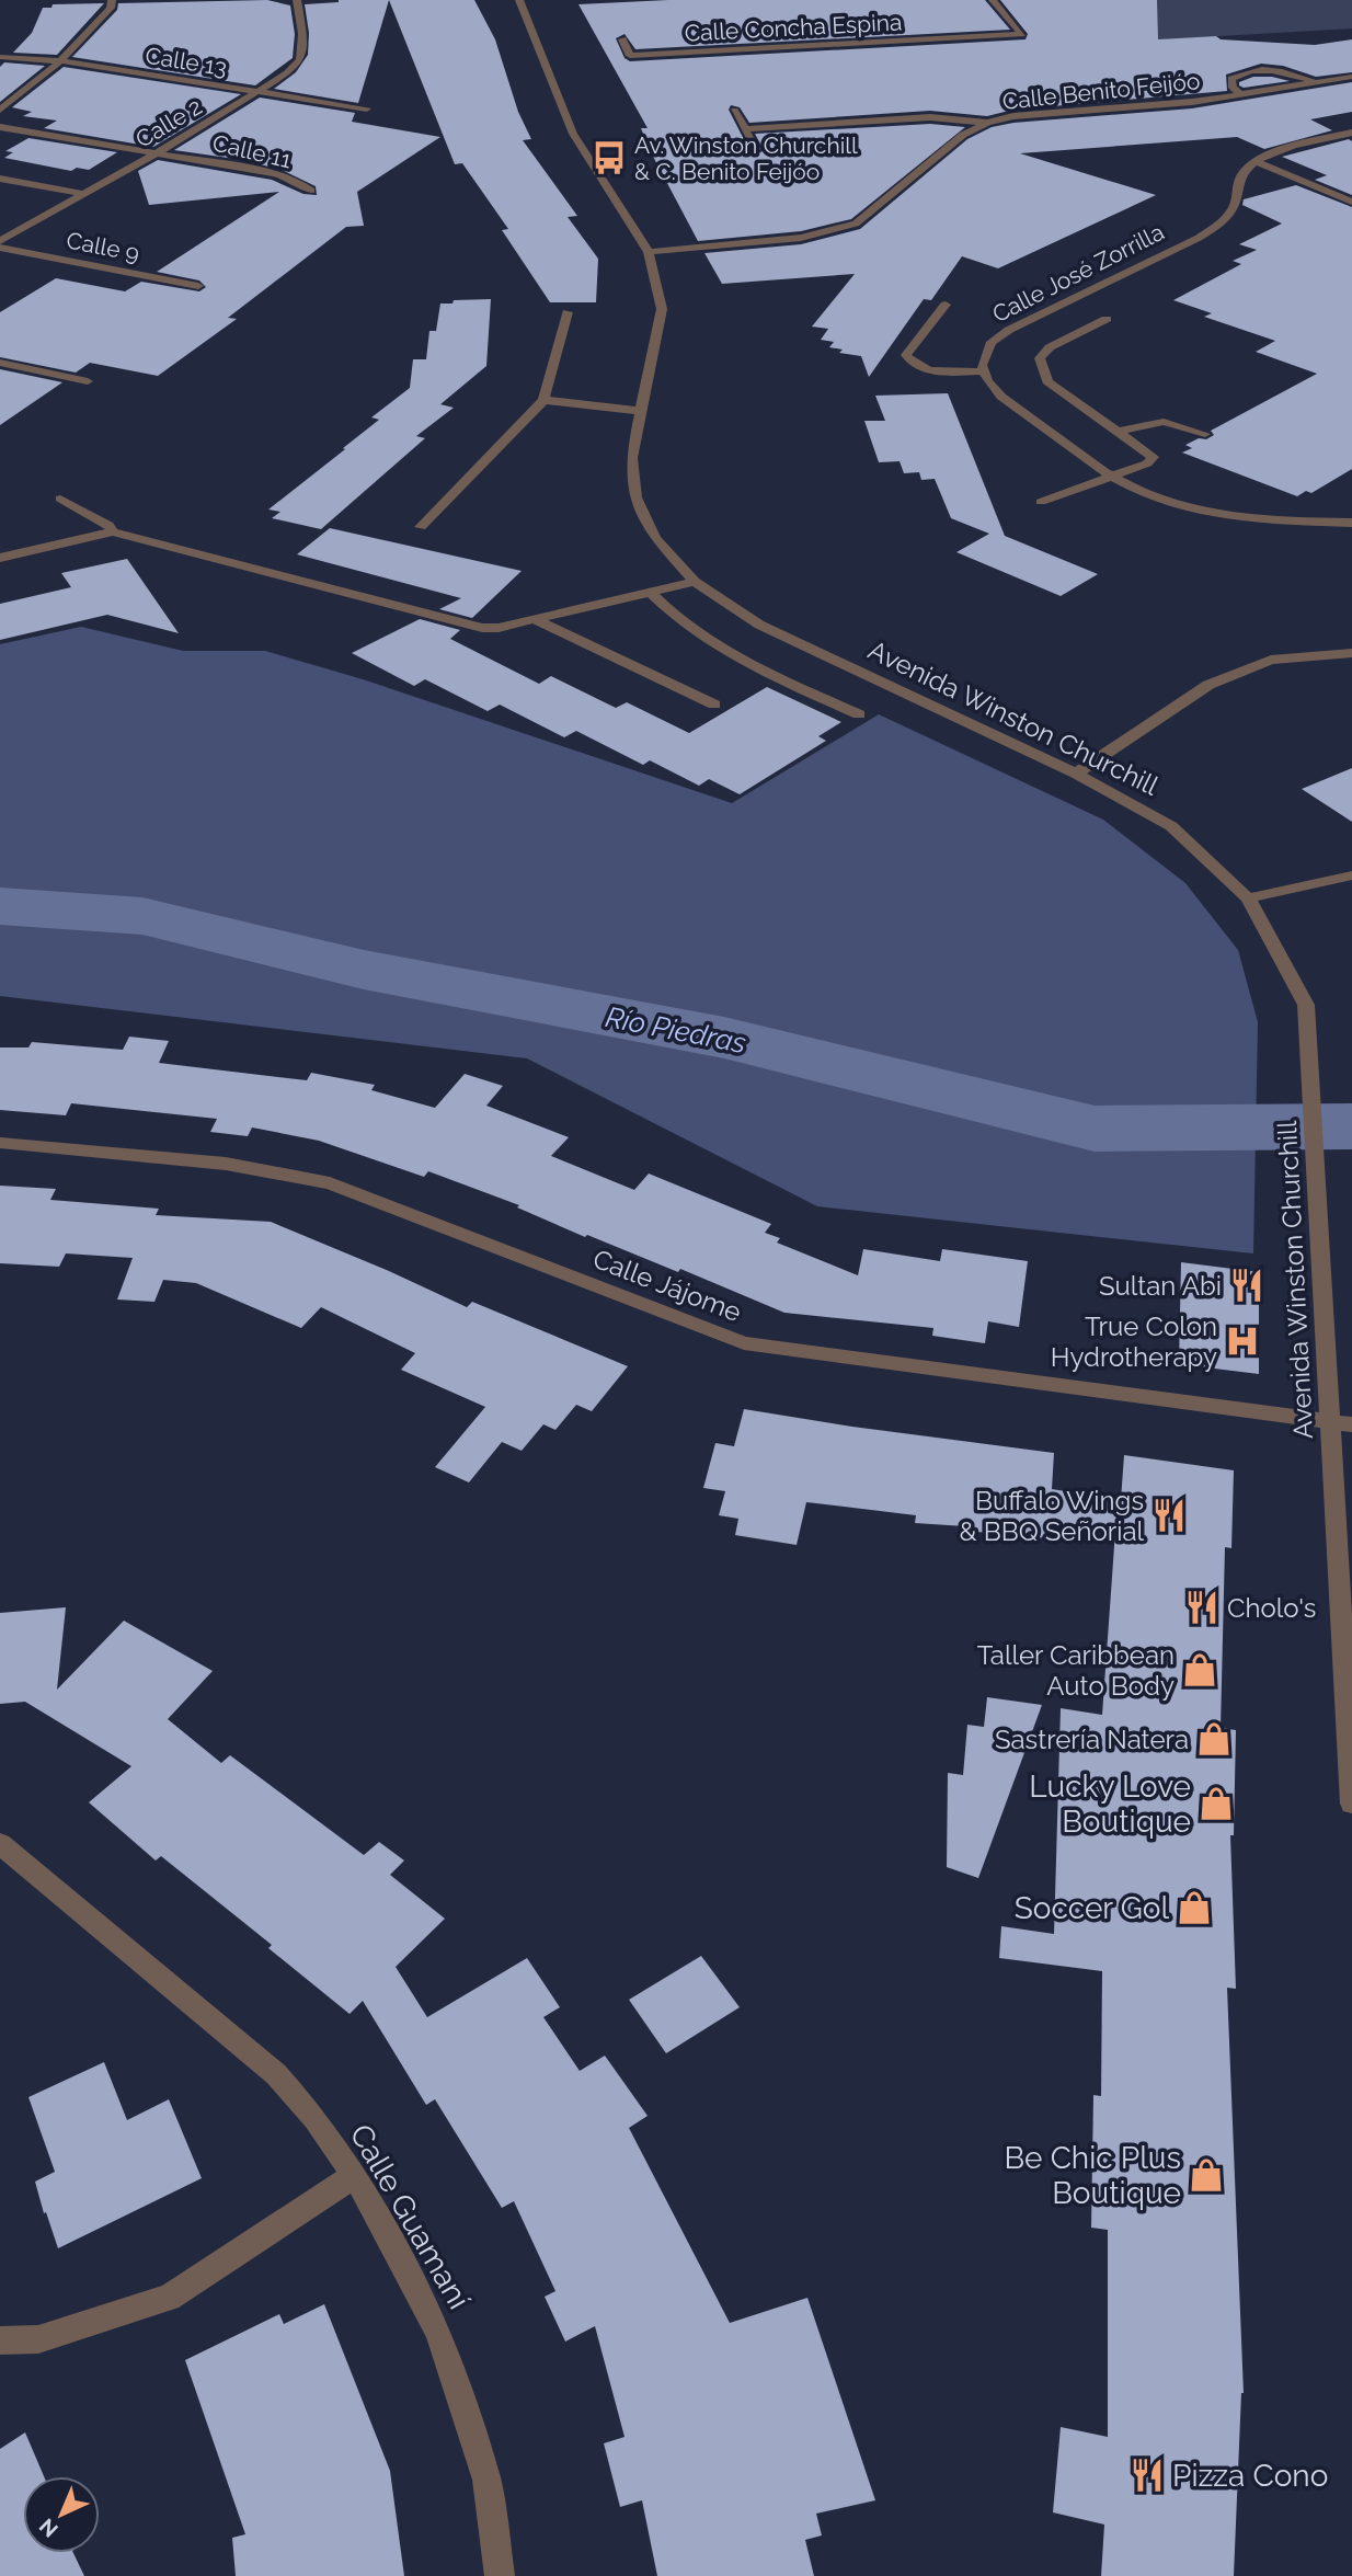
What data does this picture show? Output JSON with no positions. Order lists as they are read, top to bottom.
{
  "streets": {
    "street": [
      "Calle Concha Espina",
      "Calle 13",
      "Calle Benito Feijóo",
      "Calle 2",
      "Calle 11",
      "Calle 9",
      "Calle José Zorrilla",
      "Avenida Winston Churchill",
      "Calle Jájome",
      "Calle Guamaní"
    ]
  },
  "crossings": [
    ["Calle 13", "Calle 2"],
    ["Calle Benito Feijóo", "Avenida Winston Churchill"],
    ["Calle 2", "Calle 11"],
    ["Avenida Winston Churchill", "Calle Jájome"]
  ],
  "water": ["Río Piedras"],
  "places": {
    "bus stop": ["Av. Winston Churchill & C. Benito Feijóo"],
    "restaurant": [
      "Sultan Abi",
      "Buffalo Wings & BBQ Señorial",
      "Cholo's",
      "Pizza Cono"
    ],
    "hospital": ["True Colon Hydrotherapy"],
    "shop": [
      "Taller Caribbean Auto Body",
      "Sastrería Natera",
      "Lucky Love Boutique",
      "Soccer Gol",
      "Be Chic Plus Boutique"
    ]
  },
  "north": "bottom left"
}
